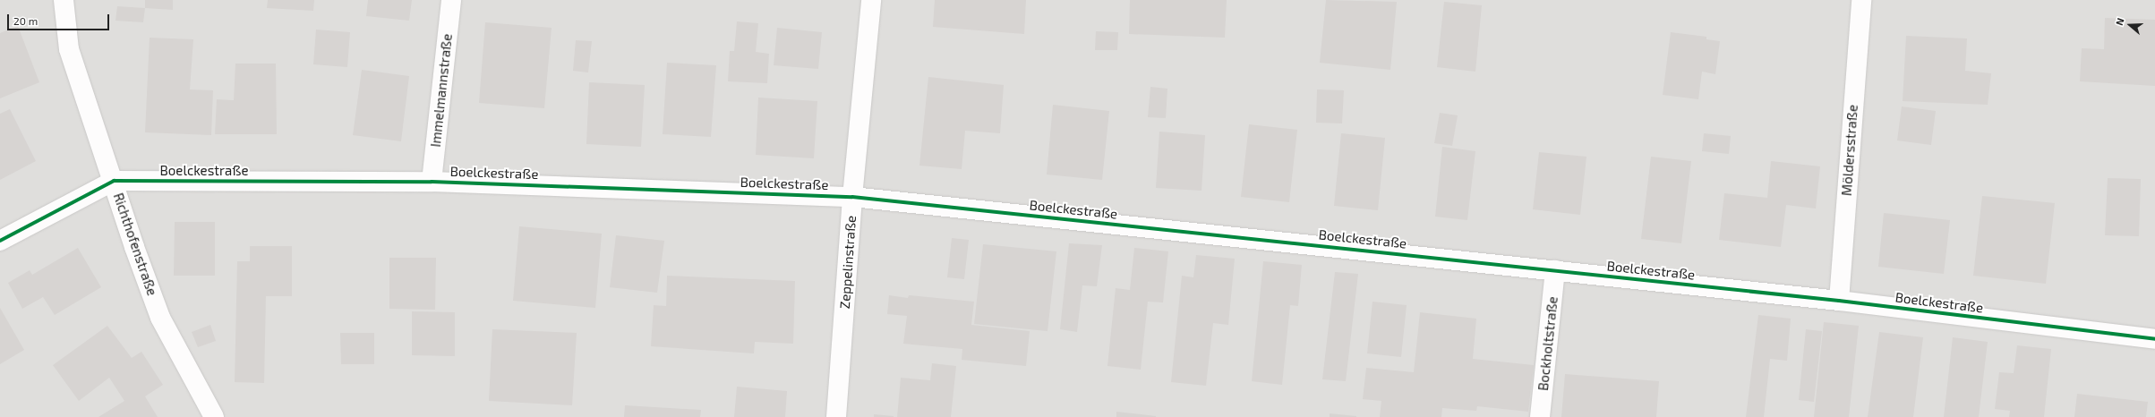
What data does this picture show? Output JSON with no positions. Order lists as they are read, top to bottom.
{
  "streets": {
    "street": [
      "Immelmannstraße",
      "Möldersstraße",
      "Boelckestraße",
      "Richthofenstraße",
      "Zeppelinstraße",
      "Bockholtstraße"
    ]
  },
  "crossings": [
    ["Immelmannstraße", "Boelckestraße"],
    ["Möldersstraße", "Boelckestraße"],
    ["Boelckestraße", "Richthofenstraße"],
    ["Boelckestraße", "Zeppelinstraße"],
    ["Boelckestraße", "Bockholtstraße"]
  ],
  "scale_bar": "20 m",
  "north": "left"
}
